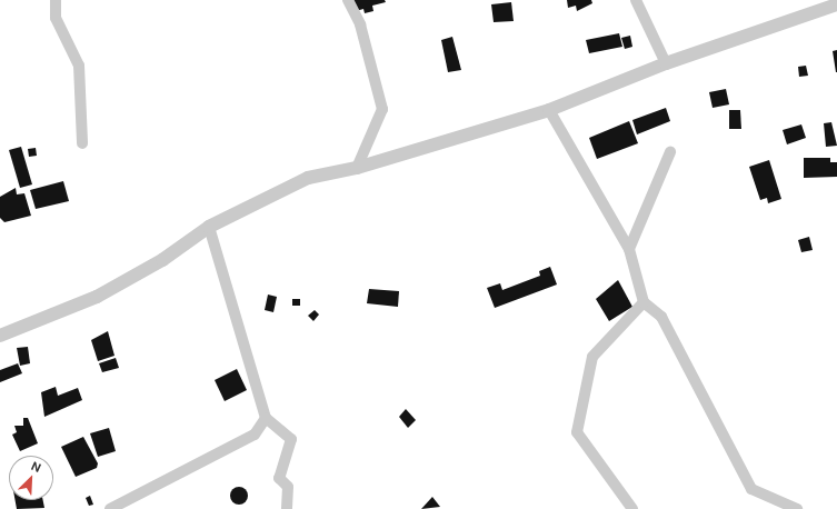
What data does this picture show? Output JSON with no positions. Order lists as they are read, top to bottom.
{
  "north": "top right"
}
